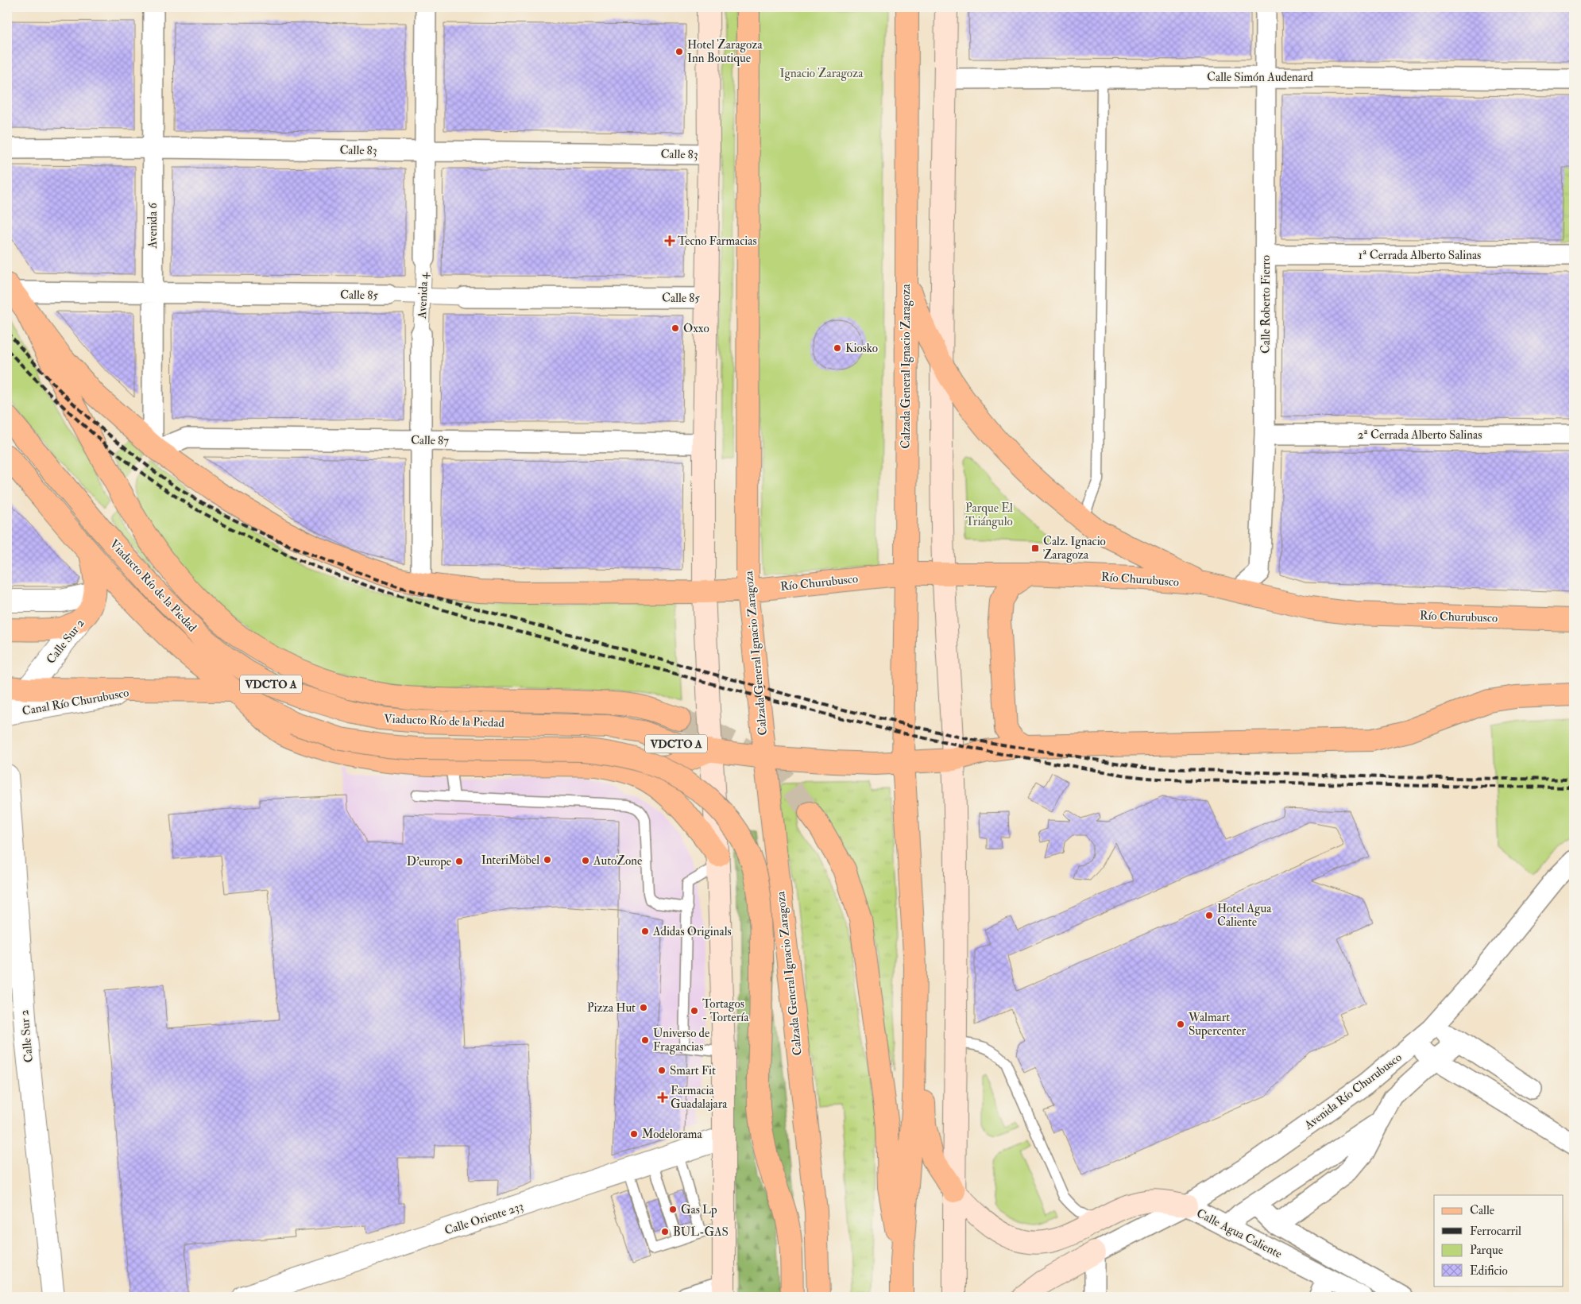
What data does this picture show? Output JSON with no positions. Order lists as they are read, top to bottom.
{
  "streets": {
    "main road": [
      "Calzada General Ignacio Zaragoza",
      "Río Churubusco",
      "Viaducto Río de la Piedad",
      "Calle Sur 2",
      "VDCTO A",
      "Canal Río Churubusco"
    ],
    "street": [
      "Calle Simón Audenard",
      "Calle 83",
      "Avenida 6",
      "1ª Cerrada Alberto Salinas",
      "Calle 85",
      "Avenida 4",
      "Calle Roberto Fierro",
      "2ª Cerrada Alberto Salinas",
      "Calle 87",
      "Avenida Río Churubusco",
      "Calle Oriente 233",
      "Calle Agua Caliente"
    ]
  },
  "crossings": [
    ["Calle Simón Audenard", "Calle Roberto Fierro"],
    ["Calle 83", "Avenida 6"],
    ["Calle 83", "Avenida 4"],
    ["Avenida 6", "Calle 85"],
    ["Avenida 6", "Calle 87"],
    ["1ª Cerrada Alberto Salinas", "Calle Roberto Fierro"],
    ["Calle 85", "Avenida 4"],
    ["Avenida 4", "Calle 87"],
    ["Calle Roberto Fierro", "2ª Cerrada Alberto Salinas"],
    ["Calle Roberto Fierro", "Río Churubusco"],
    ["Calzada General Ignacio Zaragoza", "Río Churubusco"],
    ["Calle Sur 2", "Canal Río Churubusco"],
    ["Avenida Río Churubusco", "Calle Agua Caliente"]
  ],
  "parks": ["Ignacio Zaragoza", "Parque El Triángulo"],
  "places": {
    "other": [
      "Hotel Zaragoza Inn Boutique",
      "Oxxo",
      "Kiosko",
      "InteriMöbel",
      "AutoZone",
      "D'europe",
      "Hotel Agua Caliente",
      "Adidas Originals",
      "Pizza Hut",
      "Tortagos - Tortería",
      "Walmart Supercenter",
      "Universo de Fragancias",
      "Smart Fit",
      "Modelorama",
      "Gas Lp",
      "BUL-GAS"
    ],
    "health": ["Tecno Farmacias", "Farmacia Guadalajara"],
    "transit": ["Calz. Ignacio Zaragoza"]
  },
  "legend": [
    "Calle",
    "Ferrocarril",
    "Parque",
    "Edificio"
  ]
}
